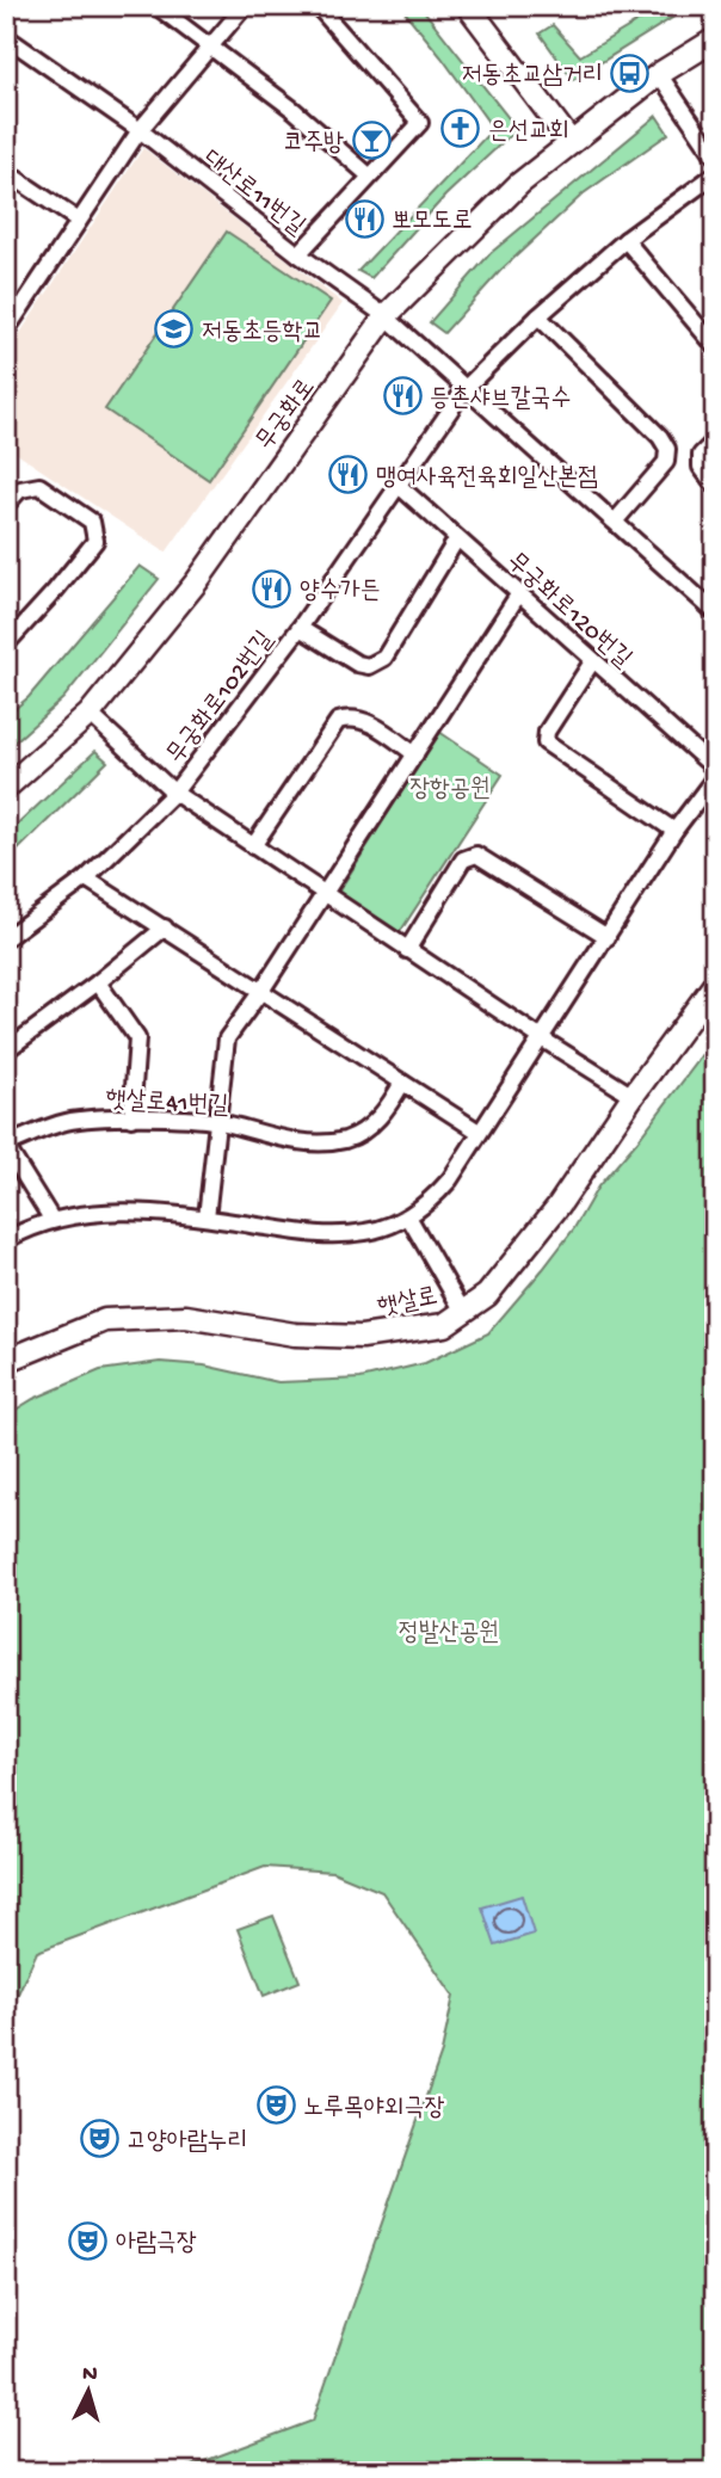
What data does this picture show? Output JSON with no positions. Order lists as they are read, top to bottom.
{
  "streets": {
    "main road": ["무궁화로", "햇살로"],
    "street": [
      "대산로11번길",
      "무궁화로120번길",
      "무궁화로102번길",
      "햇살로41번길"
    ]
  },
  "crossings": [
    ["무궁화로", "무궁화로102번길"],
    ["무궁화로102번길", "햇살로"]
  ],
  "parks": ["장항공원", "정발산공원"],
  "places": {
    "bus stop": ["저동초교삼거리"],
    "church": ["은선교회"],
    "bar": ["코주방"],
    "restaurant": [
      "뽀모도로",
      "등촌샤브칼국수",
      "맹여사육전육회일산본점",
      "양수가든"
    ],
    "school or university": ["저동초등학교"],
    "theatre": ["노루목야외극장", "고양아람누리", "아람극장"]
  },
  "north": "top"
}
